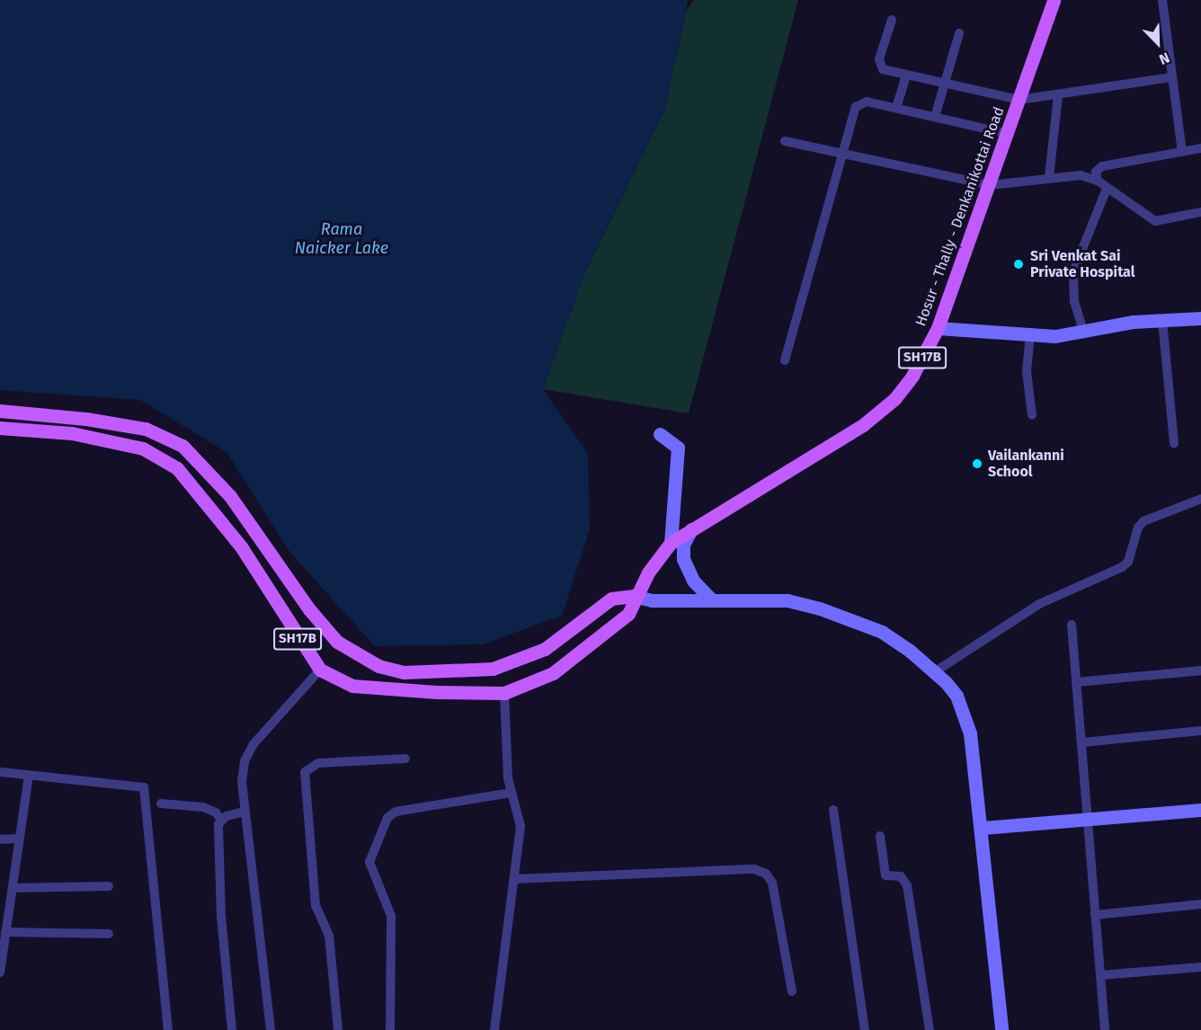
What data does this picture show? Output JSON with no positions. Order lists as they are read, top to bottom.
{
  "streets": {
    "main road": ["Hosur - Thally - Denkanikottai Road", "SH17B"]
  },
  "crossings": [
    ["Hosur - Thally - Denkanikottai Road", "SH17B"]
  ],
  "water": ["Rama Naicker Lake"],
  "places": ["Sri Venkat Sai Private Hospital", "Vailankanni School"],
  "north": "bottom right"
}
